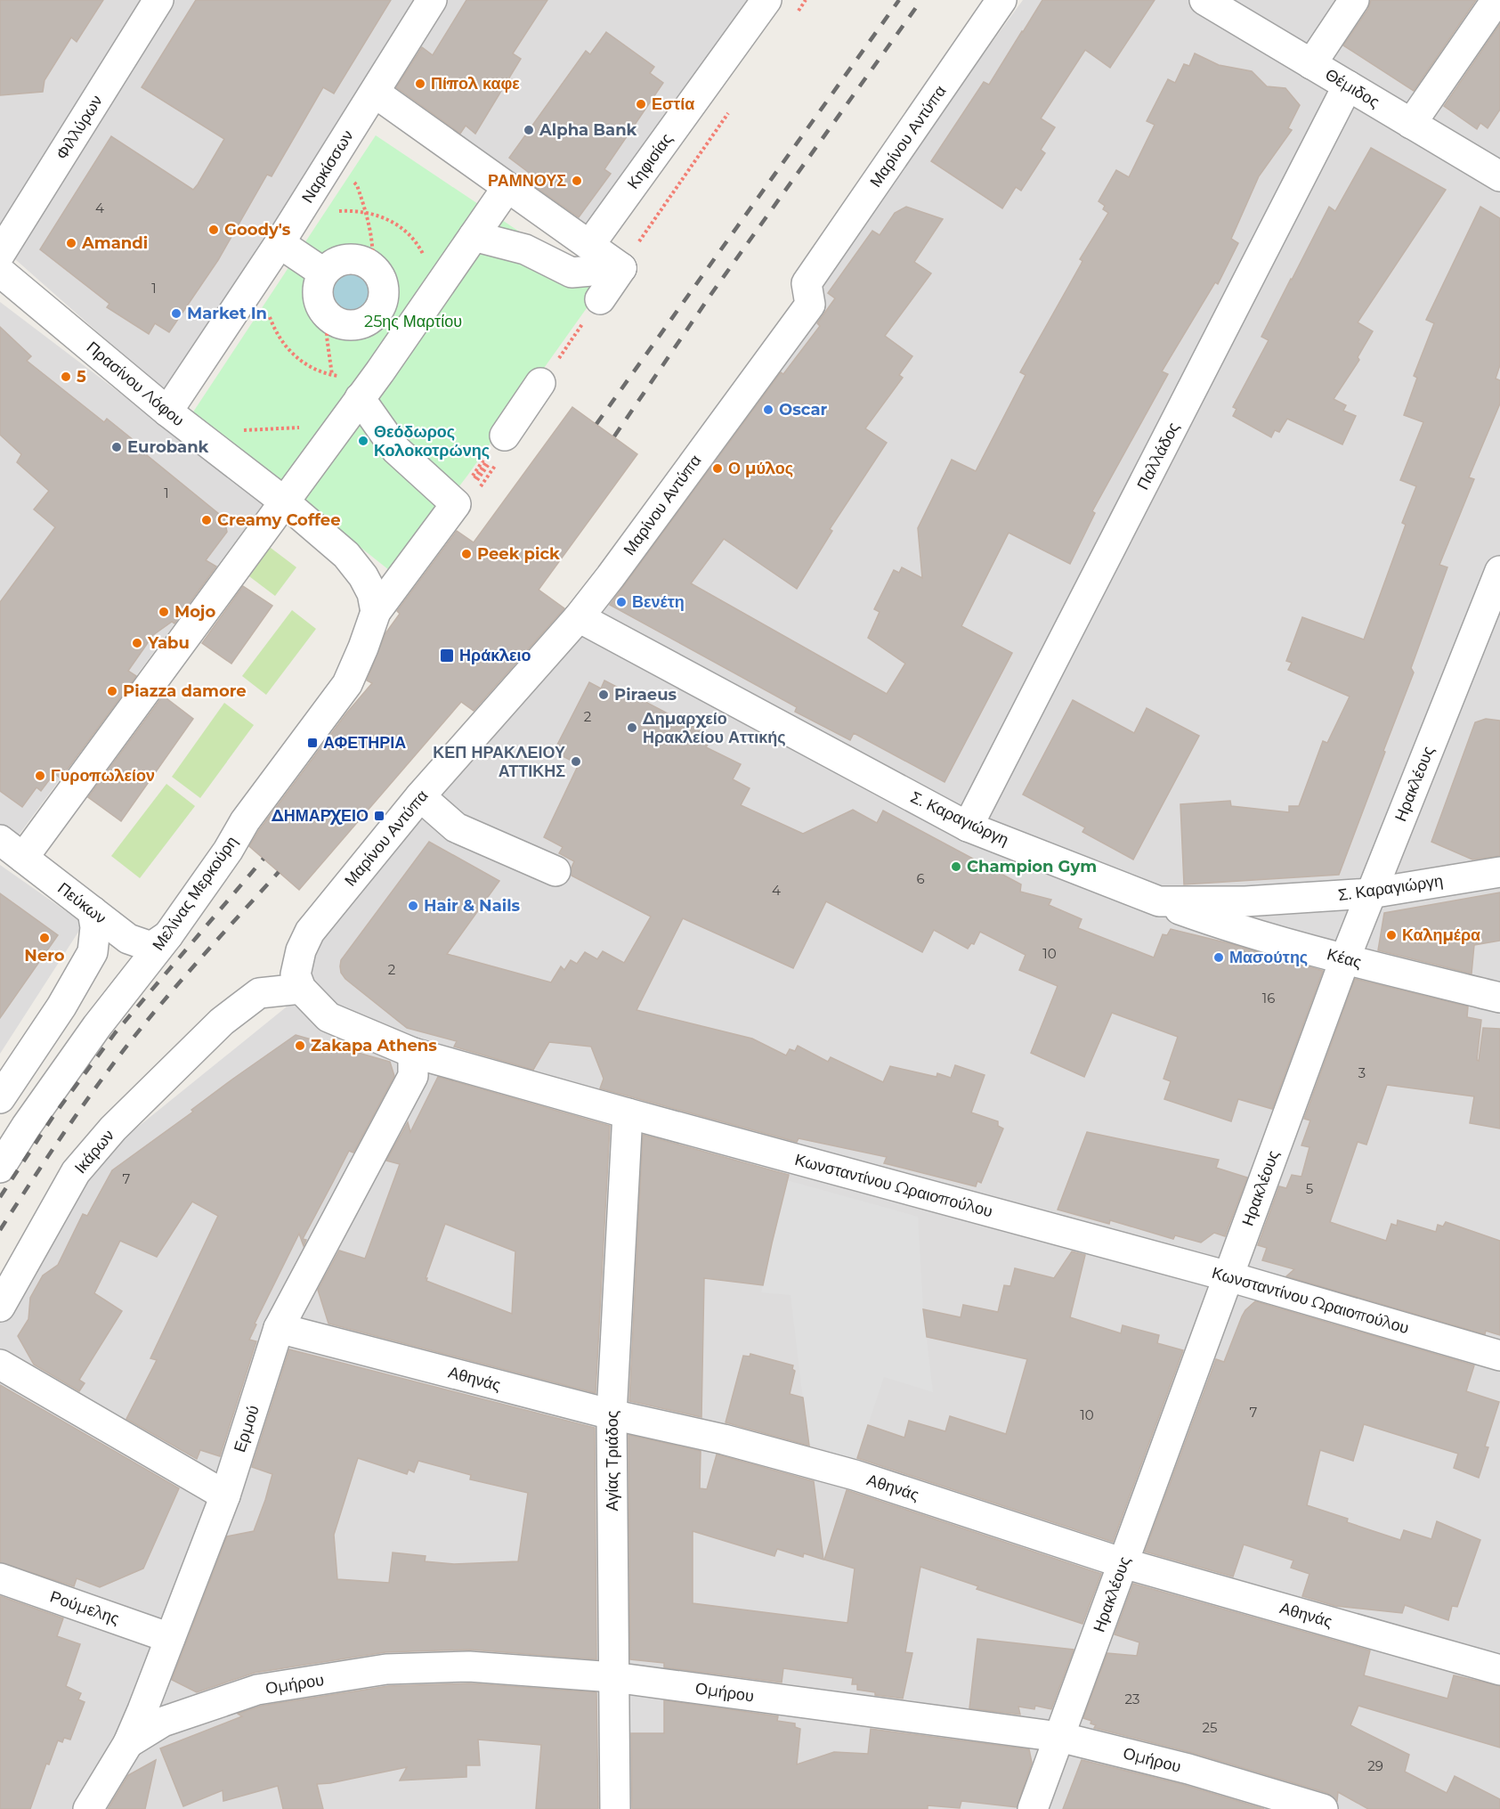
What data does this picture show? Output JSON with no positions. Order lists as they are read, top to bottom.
{
  "streets": {
    "street": [
      "Θέμιδος",
      "Φιλλύρων",
      "Μαρίνου Αντύπα",
      "Κηφισίας",
      "Ναρκίσσων",
      "Πρασίνου Λόφου",
      "Παλλάδος",
      "Ηρακλέους",
      "Σ. Καραγιώργη",
      "Μελίνας Μερκούρη",
      "Πεύκων",
      "Κέας",
      "Ικάρων",
      "Κωνσταντίνου Ωραιοπούλου",
      "Αθηνάς",
      "Ερμού",
      "Αγίας Τριάδος",
      "Ρούμελης",
      "Ομήρου"
    ]
  },
  "crossings": [
    ["Θέμιδος", "Παλλάδος"],
    ["Μαρίνου Αντύπα", "Σ. Καραγιώργη"],
    ["Μαρίνου Αντύπα", "Ικάρων"],
    ["Μαρίνου Αντύπα", "Κωνσταντίνου Ωραιοπούλου"],
    ["Ναρκίσσων", "Πρασίνου Λόφου"],
    ["Πρασίνου Λόφου", "Μελίνας Μερκούρη"],
    ["Παλλάδος", "Σ. Καραγιώργη"],
    ["Ηρακλέους", "Σ. Καραγιώργη"],
    ["Ηρακλέους", "Κέας"],
    ["Ηρακλέους", "Κωνσταντίνου Ωραιοπούλου"],
    ["Ηρακλέους", "Αθηνάς"],
    ["Ηρακλέους", "Ομήρου"],
    ["Σ. Καραγιώργη", "Κέας"],
    ["Μελίνας Μερκούρη", "Πεύκων"],
    ["Ικάρων", "Κωνσταντίνου Ωραιοπούλου"],
    ["Κωνσταντίνου Ωραιοπούλου", "Ερμού"],
    ["Κωνσταντίνου Ωραιοπούλου", "Αγίας Τριάδος"],
    ["Αθηνάς", "Ερμού"],
    ["Αθηνάς", "Αγίας Τριάδος"],
    ["Ερμού", "Ρούμελης"],
    ["Ερμού", "Ομήρου"],
    ["Αγίας Τριάδος", "Ομήρου"]
  ],
  "parks": ["25ης Μαρτίου"],
  "places": {
    "other": [
      "Πίπολ καφε",
      "Εστία",
      "Alpha Bank",
      "ΡΑΜΝΟΥΣ",
      "Goody's",
      "Amandi",
      "Market In",
      "5",
      "Oscar",
      "Θεόδωρος Κολοκοτρώνης",
      "Eurobank",
      "Ο μύλος",
      "Creamy Coffee",
      "Peek pick",
      "Βενέτη",
      "Mojo",
      "Yabu",
      "Piazza damore",
      "Piraeus",
      "Δημαρχείο Ηρακλείου Αττικής",
      "ΚΕΠ ΗΡΑΚΛΕΙΟΥ ΑΤΤΙΚΗΣ",
      "Γυροπωλείον",
      "Champion Gym",
      "Hair & Nails",
      "Καλημέρα",
      "Nero",
      "Μασούτης",
      "Zakapa Athens"
    ],
    "transit": ["Ηράκλειο", "ΑΦΕΤΗΡΙΑ", "ΔΗΜΑΡΧΕΙΟ"]
  },
  "house_numbers": [
    "4",
    "1",
    "1",
    "2",
    "6",
    "4",
    "10",
    "2",
    "16",
    "3",
    "7",
    "5",
    "7",
    "10",
    "23",
    "25",
    "29"
  ]
}
